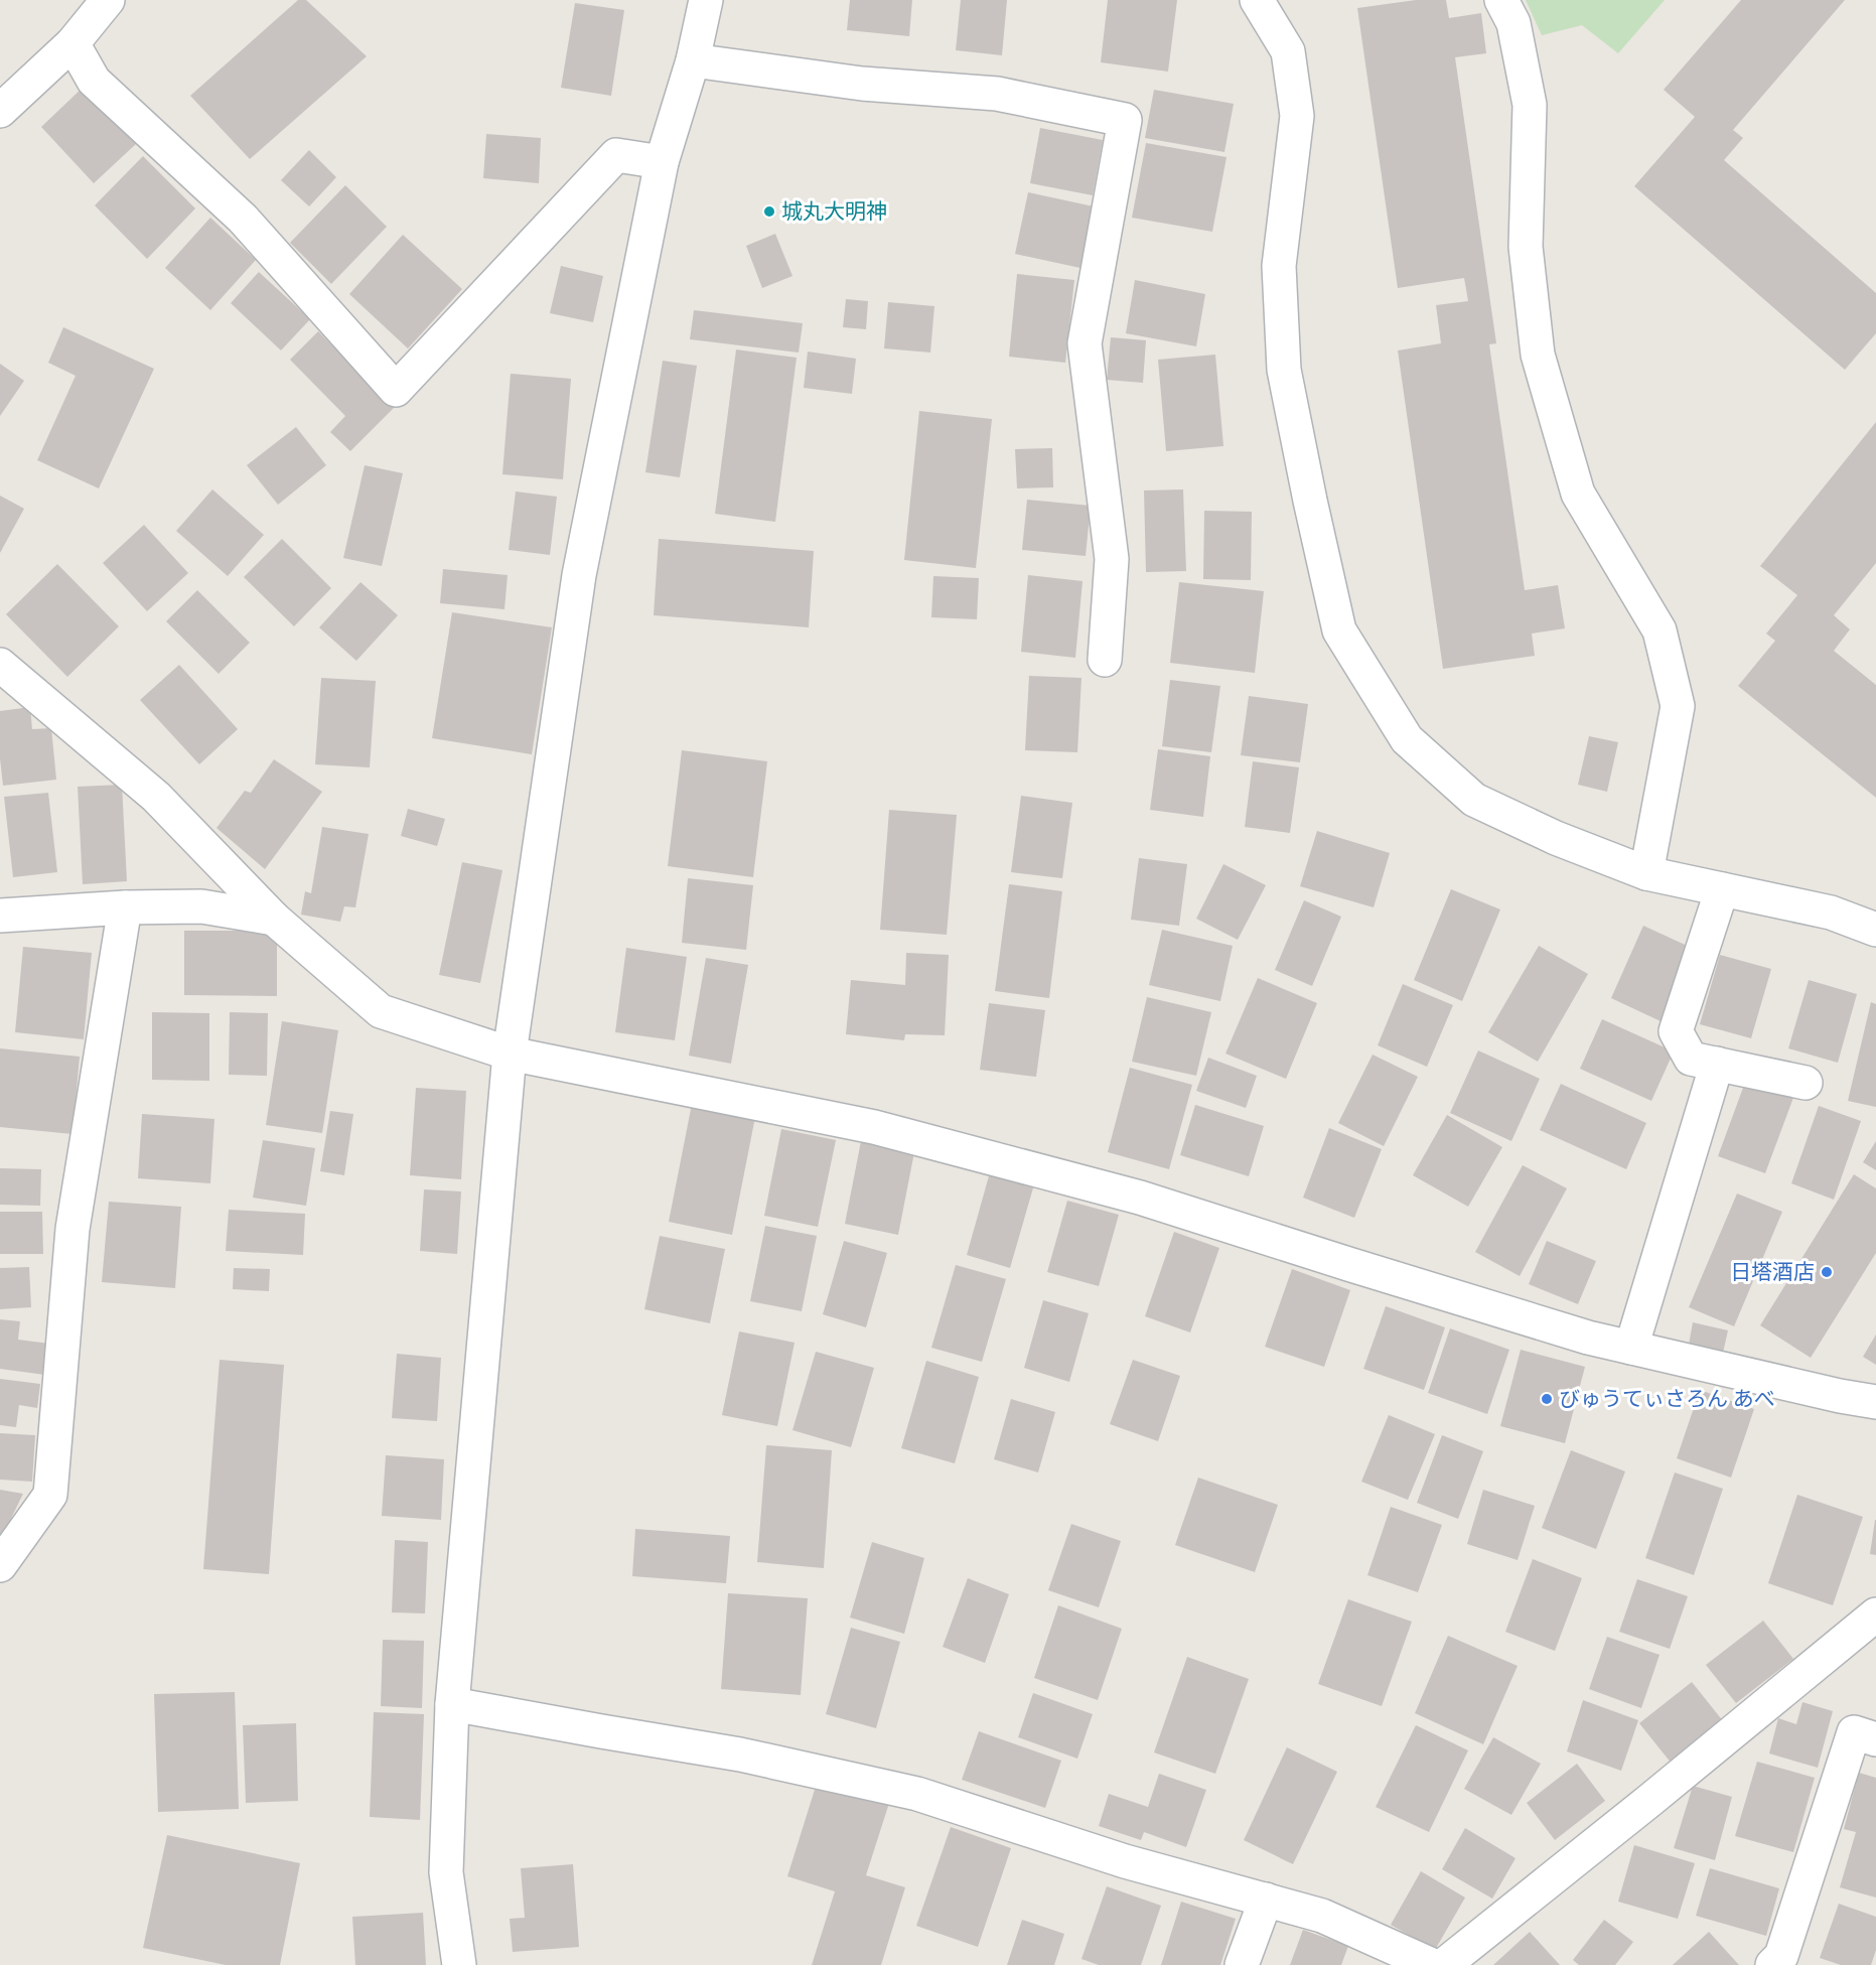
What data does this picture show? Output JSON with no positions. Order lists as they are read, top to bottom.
{
  "places": ["城丸大明神", "日塔酒店", "びゅうてぃさろん あべ"]
}
